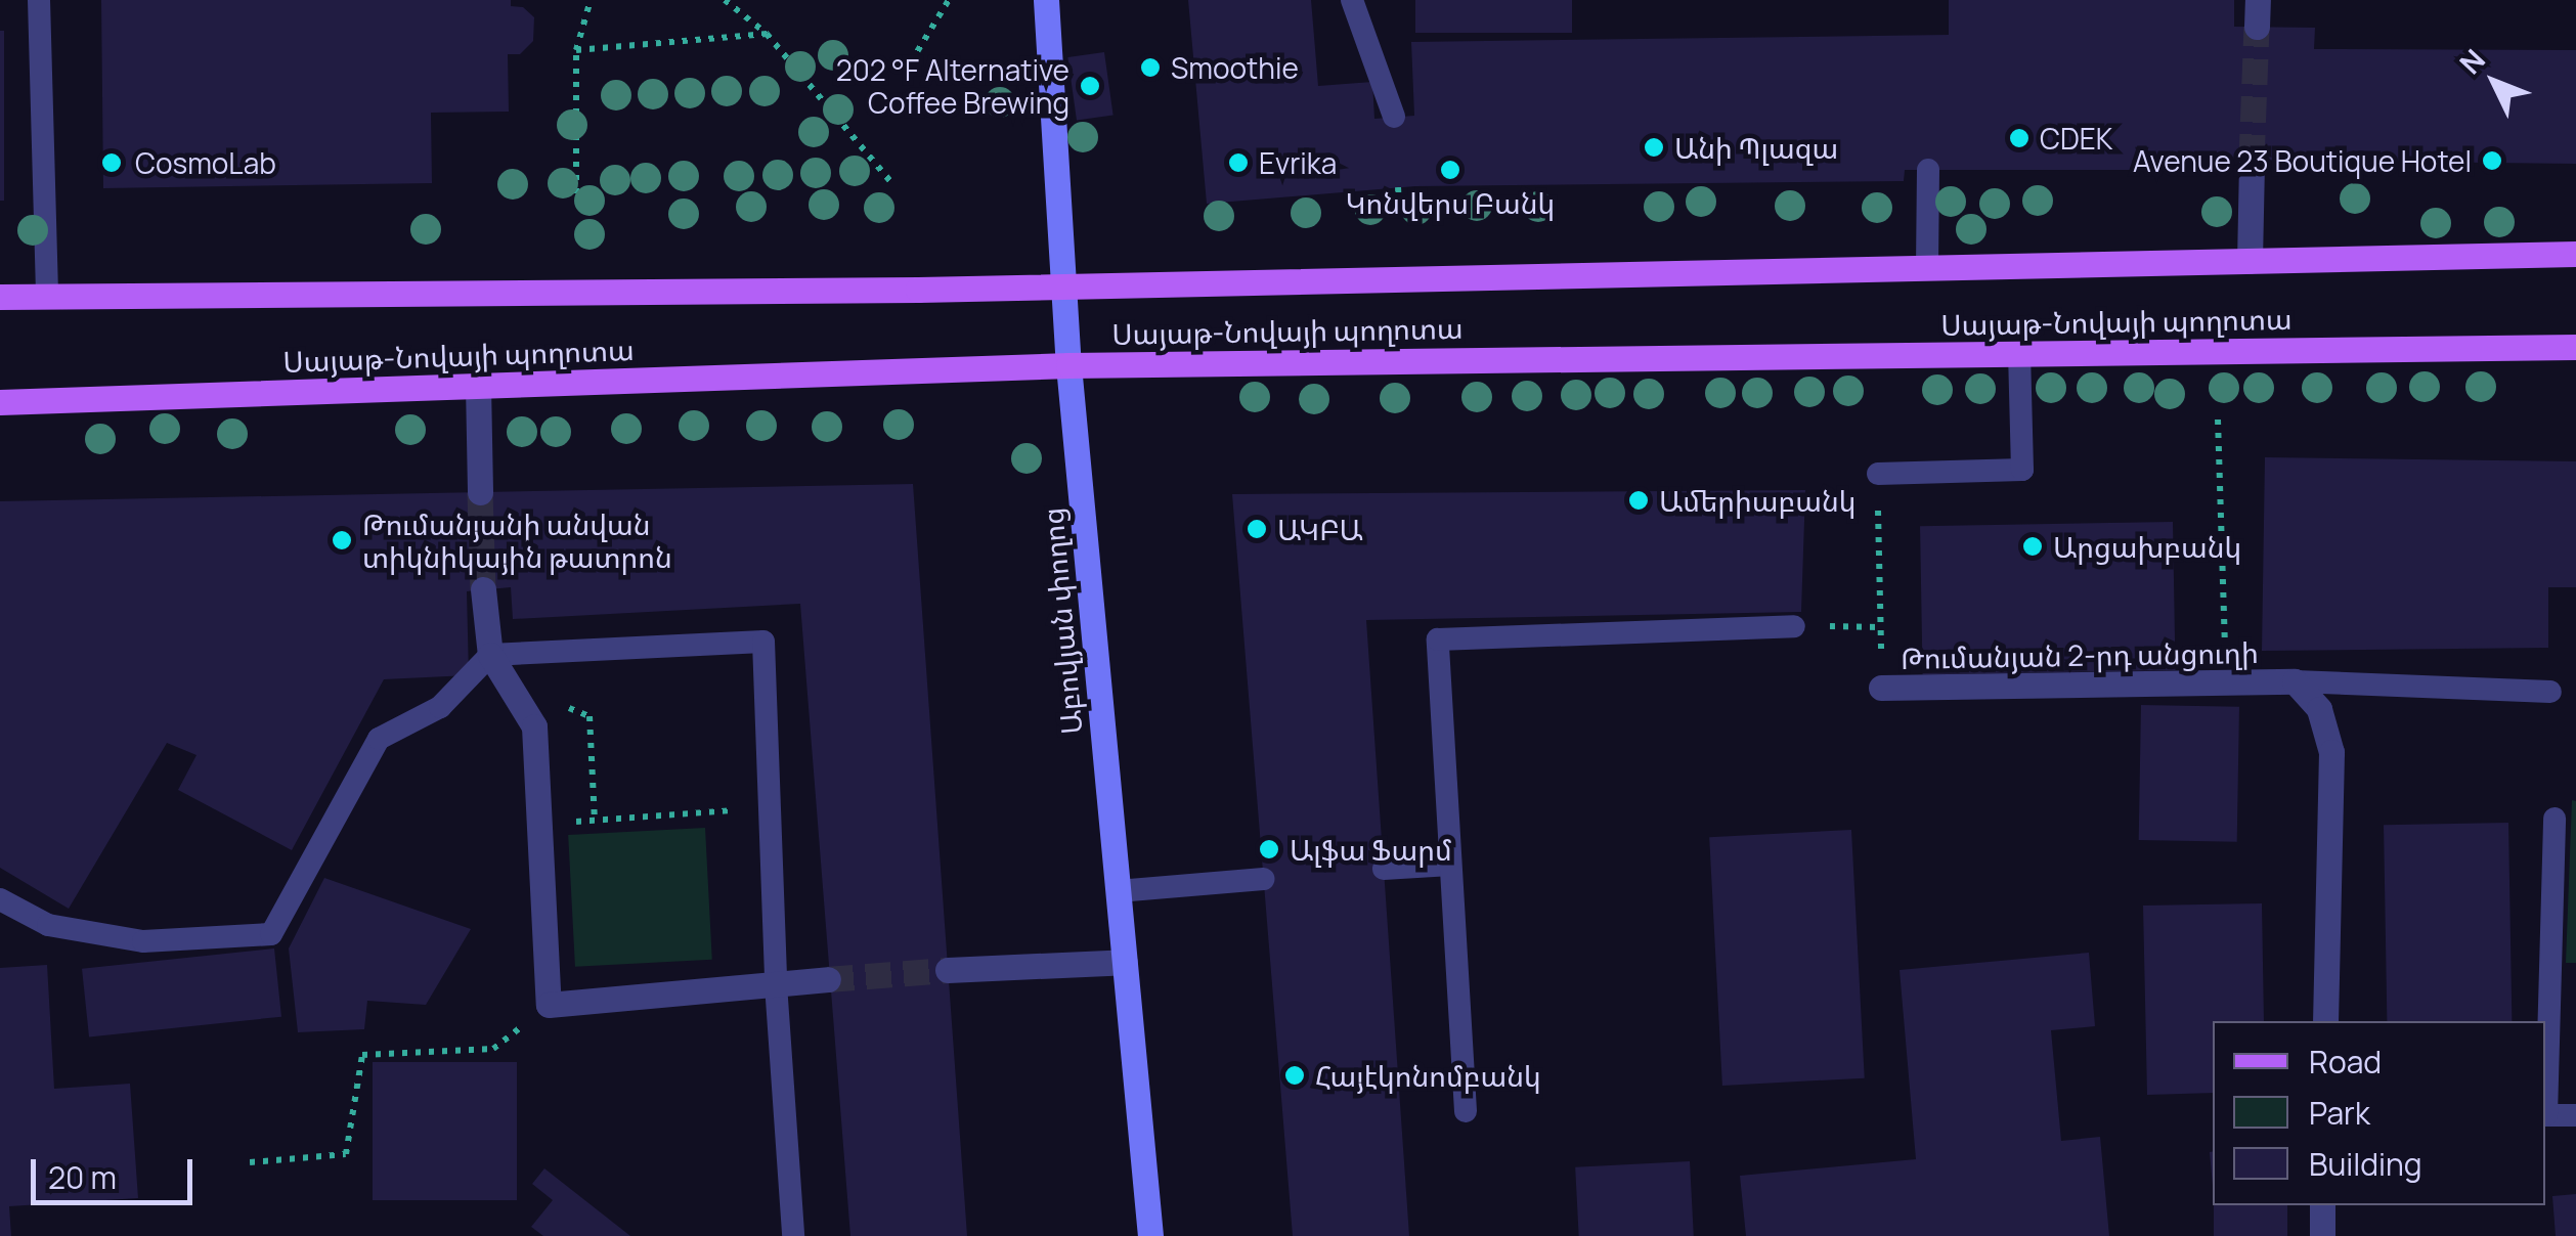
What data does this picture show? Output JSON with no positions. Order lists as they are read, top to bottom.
{
  "streets": {
    "main road": ["Սայաթ-Նովայի պողոտա", "Աբովյան փողոց"],
    "street": ["Թումանյան 2-րդ անցուղի"]
  },
  "crossings": [
    ["Սայաթ-Նովայի պողոտա", "Աբովյան փողոց"]
  ],
  "places": [
    "Smoothie",
    "202 °F Alternative Coffee Brewing",
    "CDEK",
    "Անի Պլազա",
    "Avenue 23 Boutique Hotel",
    "CosmoLab",
    "Evrika",
    "Կոնվերս Բանկ",
    "Ամերիաբանկ",
    "ԱԿԲԱ",
    "Թումանյանի անվան տիկնիկային թատրոն",
    "Արցախբանկ",
    "Ալֆա Ֆարմ",
    "Հայէկոնոմբանկ"
  ],
  "legend": ["Road", "Park", "Building"],
  "scale_bar": "20 m",
  "north": "top left"
}
